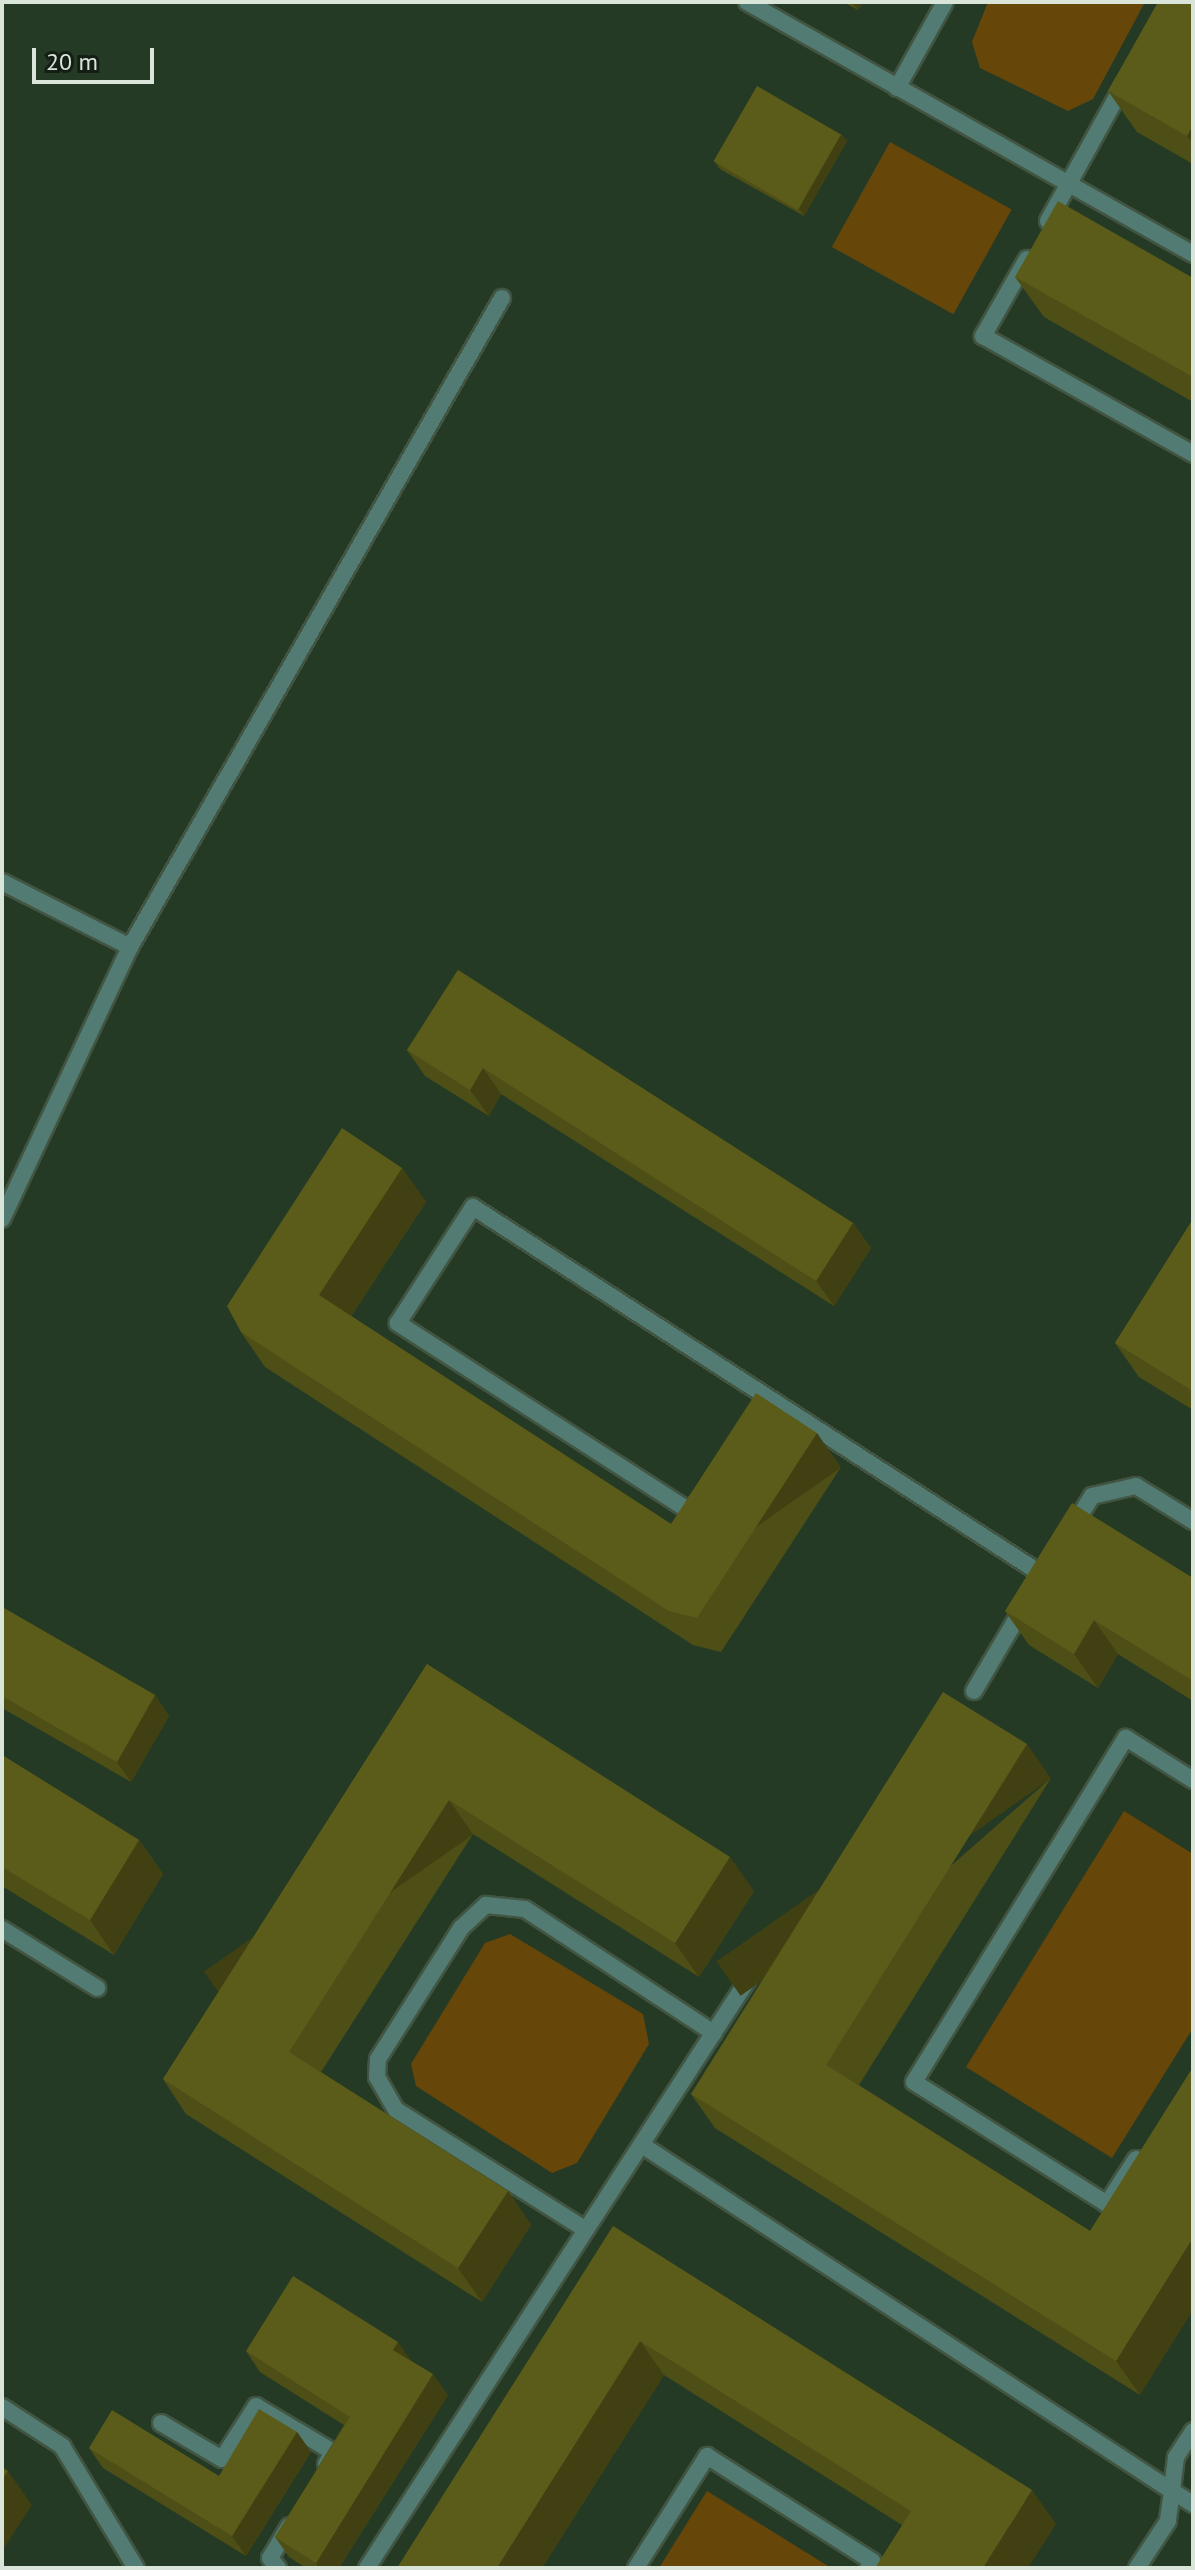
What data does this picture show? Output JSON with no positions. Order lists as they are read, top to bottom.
{
  "scale_bar": "20 m"
}
